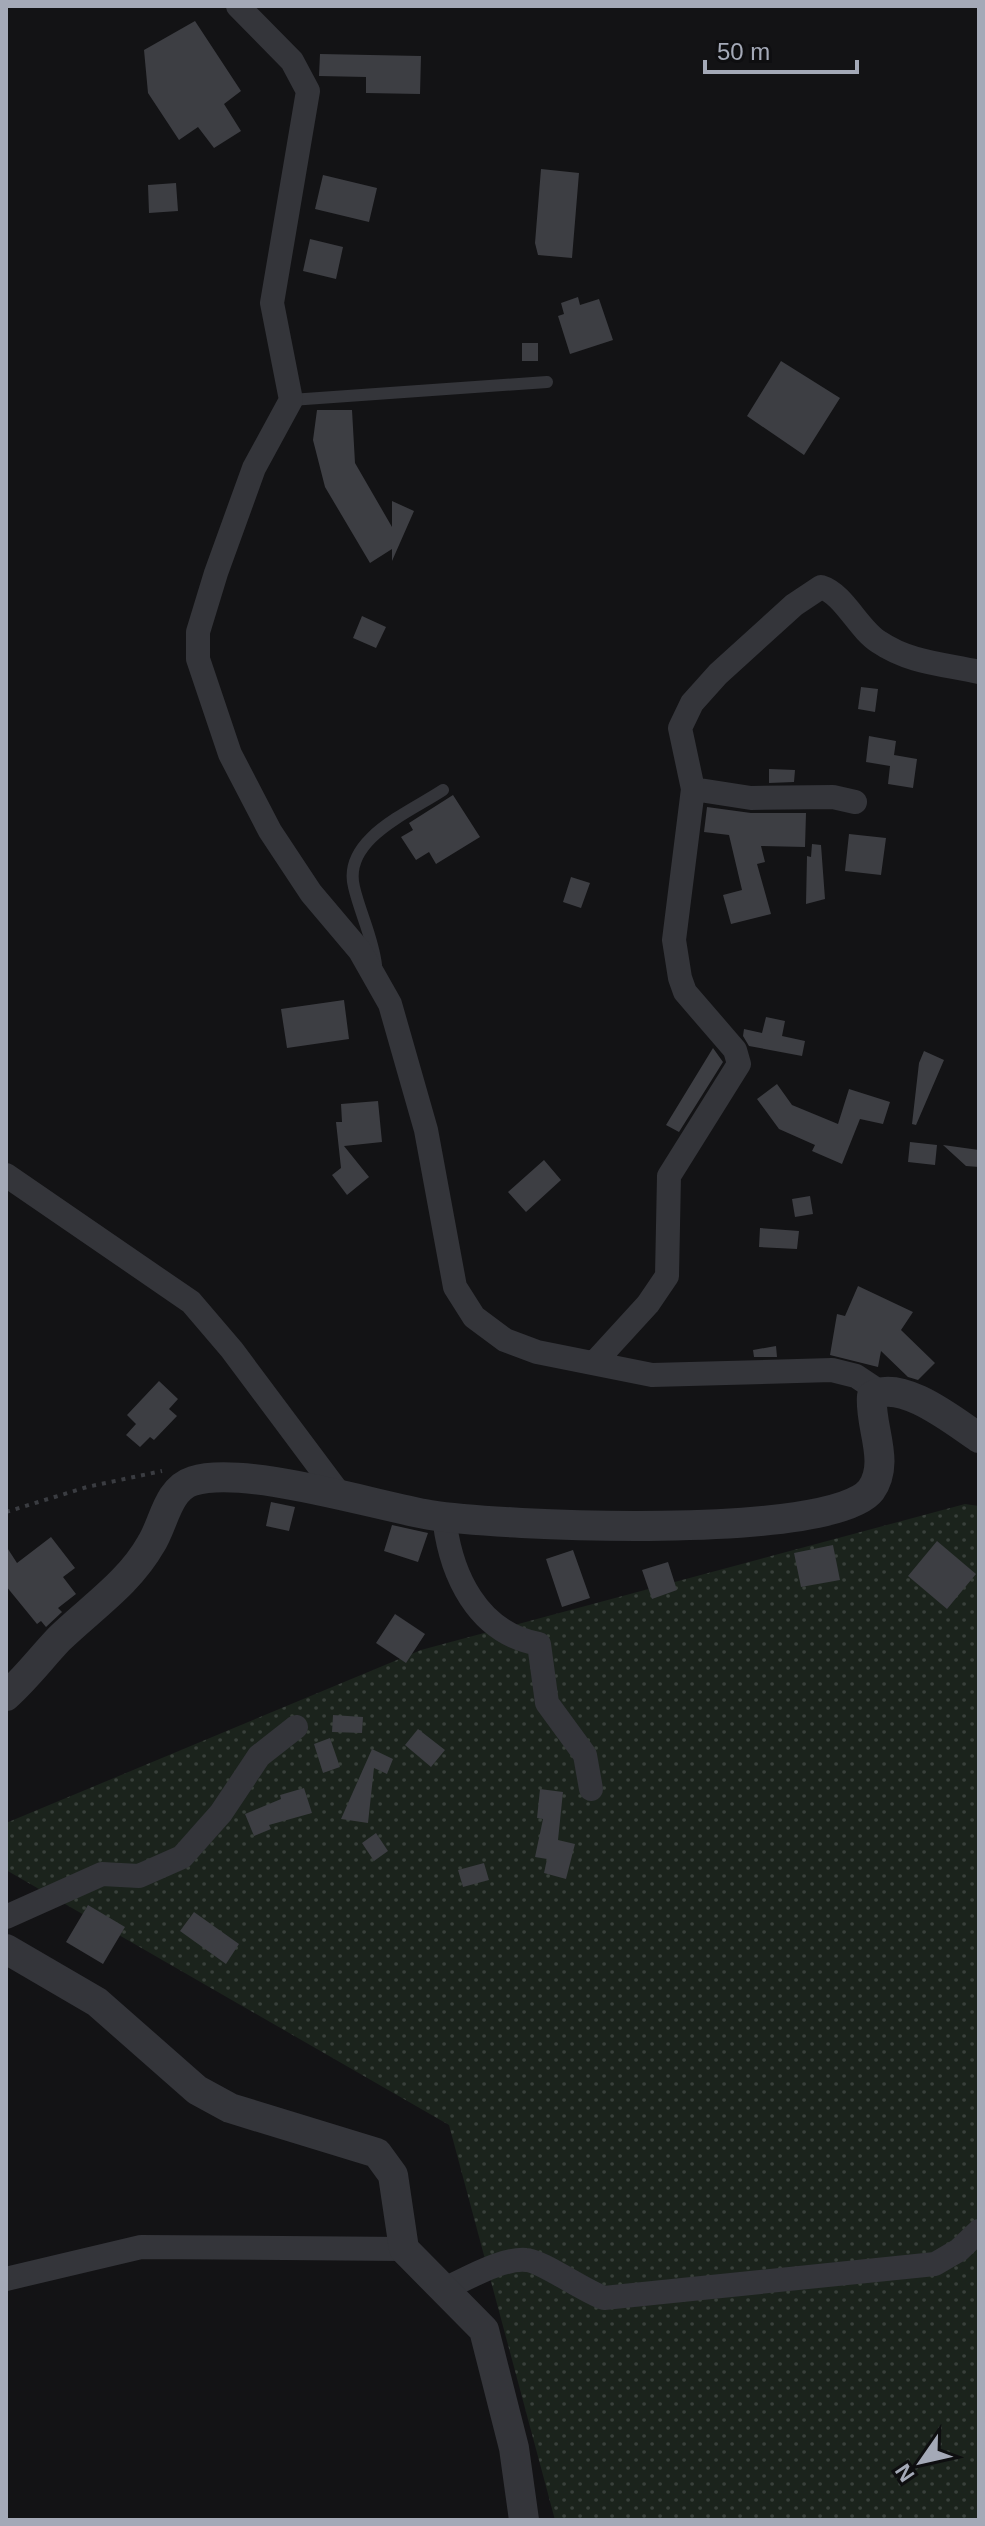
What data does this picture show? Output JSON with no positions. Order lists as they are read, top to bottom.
{
  "scale_bar": "50 m",
  "north": "bottom left"
}
